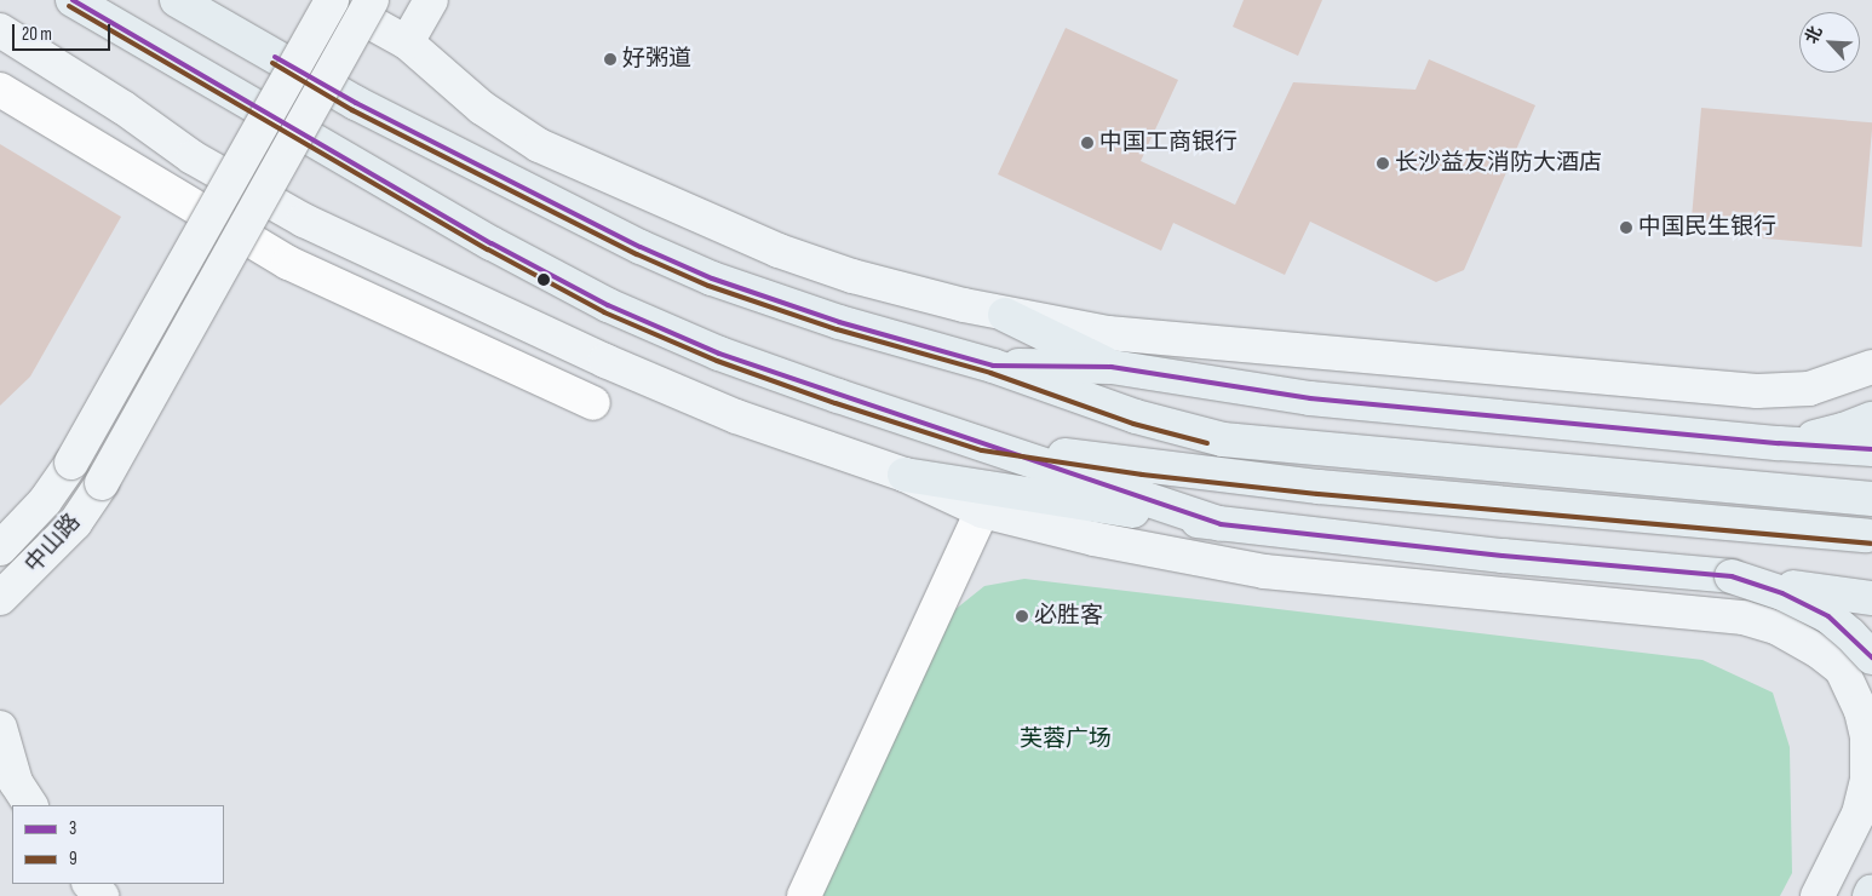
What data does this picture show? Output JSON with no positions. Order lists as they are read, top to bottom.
{
  "streets": {
    "street": ["中山路"]
  },
  "parks": ["芙蓉广场"],
  "places": [
    "好粥道",
    "中国工商银行",
    "长沙益友消防大酒店",
    "中国民生银行",
    "必胜客"
  ],
  "lines": ["transit line 3", "transit line 9"],
  "legend": ["3", "9"],
  "scale_bar": "20 m",
  "north": "top left"
}
